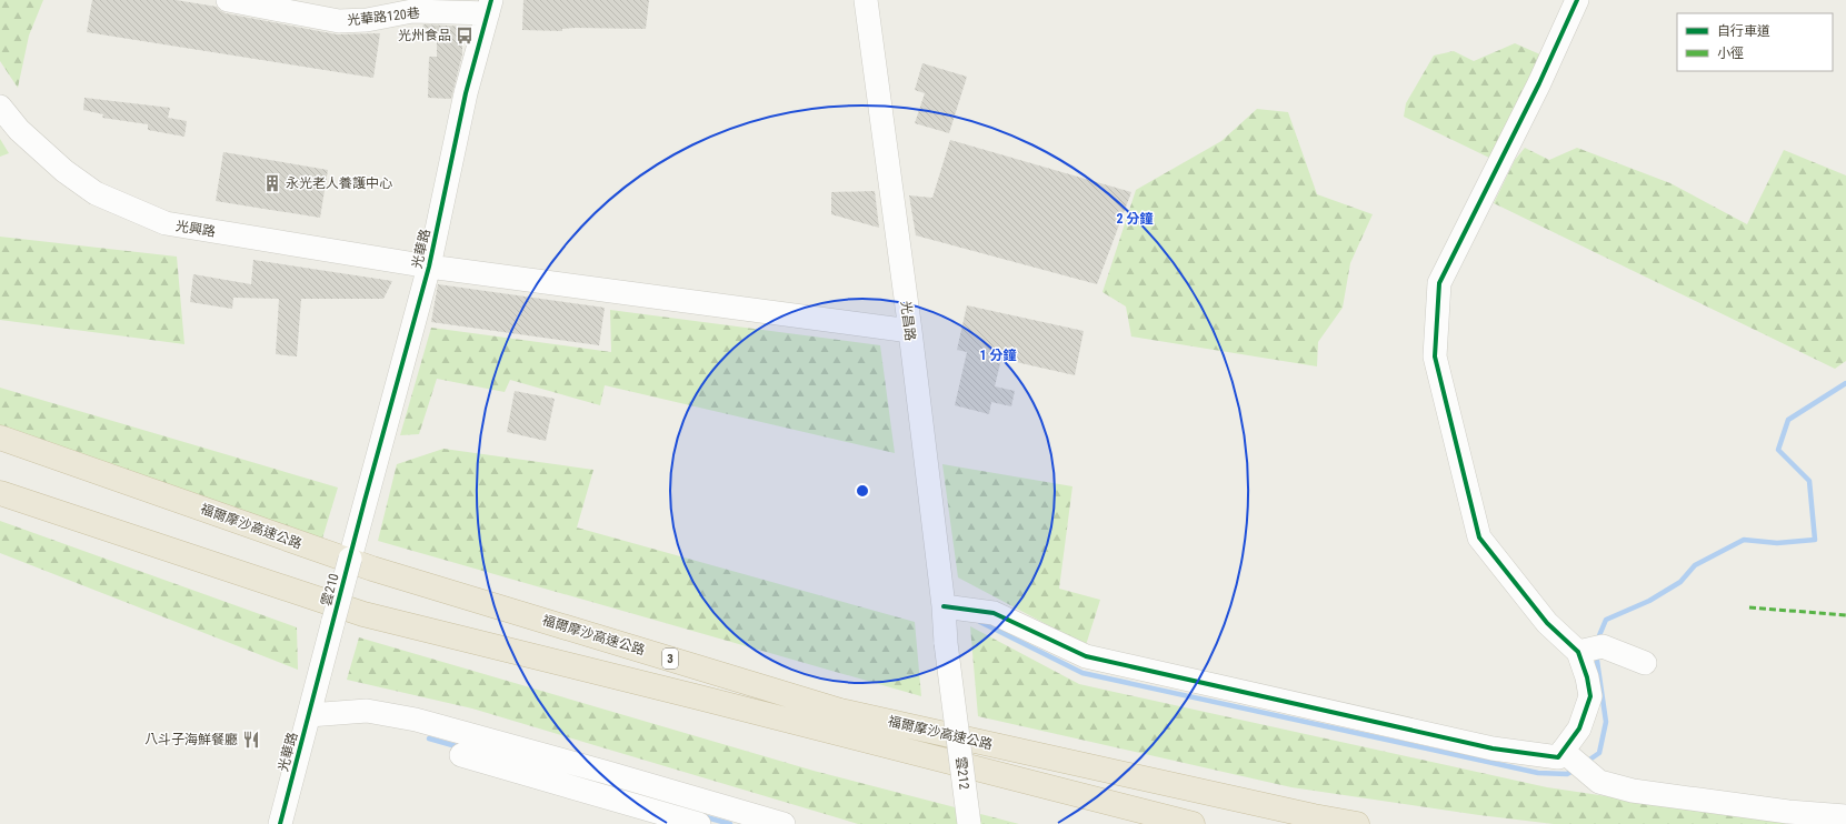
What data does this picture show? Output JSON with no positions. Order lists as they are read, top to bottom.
{
  "streets": {
    "highway": ["福爾摩沙高速公路", "3"],
    "street": [
      "光華路120巷",
      "光興路",
      "光華路",
      "光昌路",
      "雲210",
      "雲212"
    ]
  },
  "crossings": [
    ["光華路120巷", "光華路"],
    ["光興路", "光華路"],
    ["光興路", "光昌路"],
    ["光華路", "雲210"],
    ["光昌路", "雲212"]
  ],
  "places": {
    "bus stop": ["光州食品"],
    "building": ["永光老人養護中心"],
    "restaurant": ["八斗子海鮮餐廳"]
  },
  "legend": ["自行車道", "小徑"],
  "rings": ["2 分鐘", "1 分鐘"]
}
